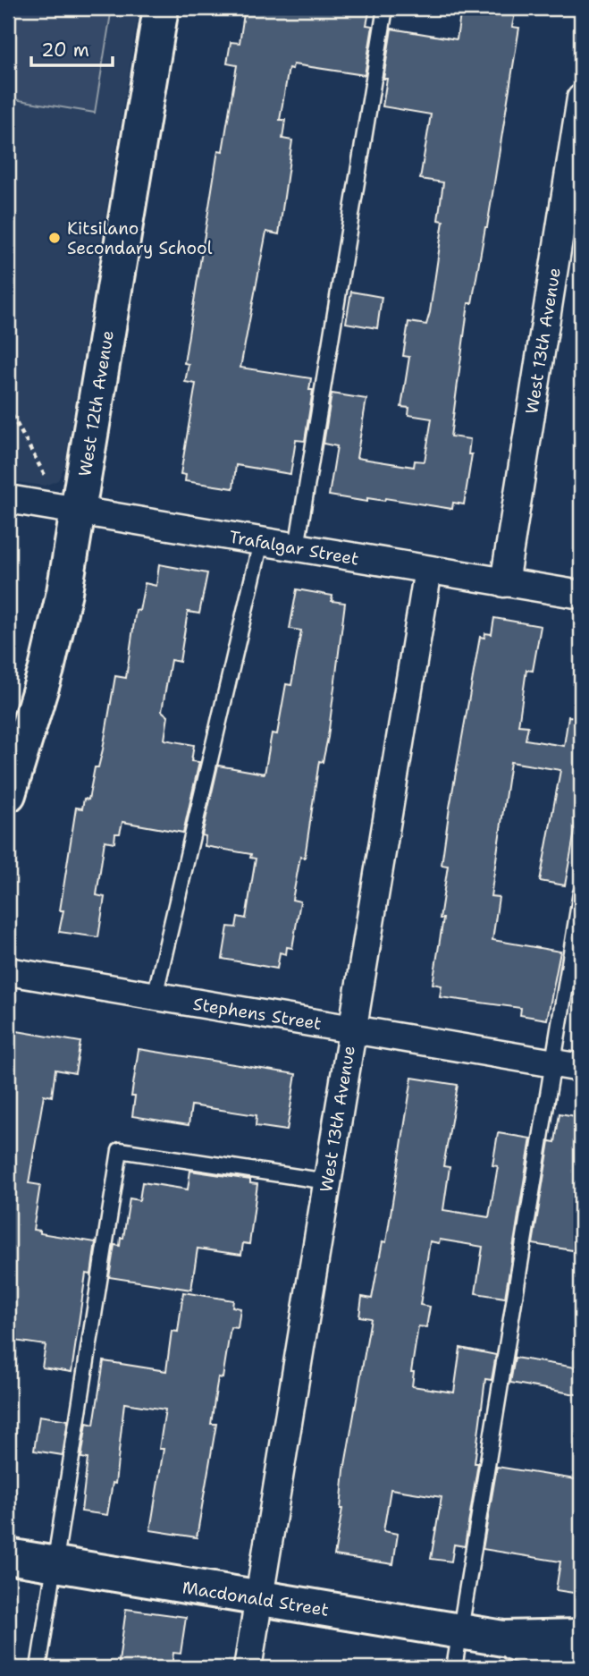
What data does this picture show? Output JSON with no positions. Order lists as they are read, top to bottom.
{
  "streets": {
    "street": [
      "West 13th Avenue",
      "West 12th Avenue",
      "Trafalgar Street",
      "Stephens Street",
      "Macdonald Street"
    ]
  },
  "crossings": [
    ["West 13th Avenue", "Trafalgar Street"],
    ["West 13th Avenue", "Stephens Street"],
    ["West 13th Avenue", "Macdonald Street"],
    ["West 12th Avenue", "Trafalgar Street"]
  ],
  "places": ["Kitsilano Secondary School"],
  "scale_bar": "20 m"
}
